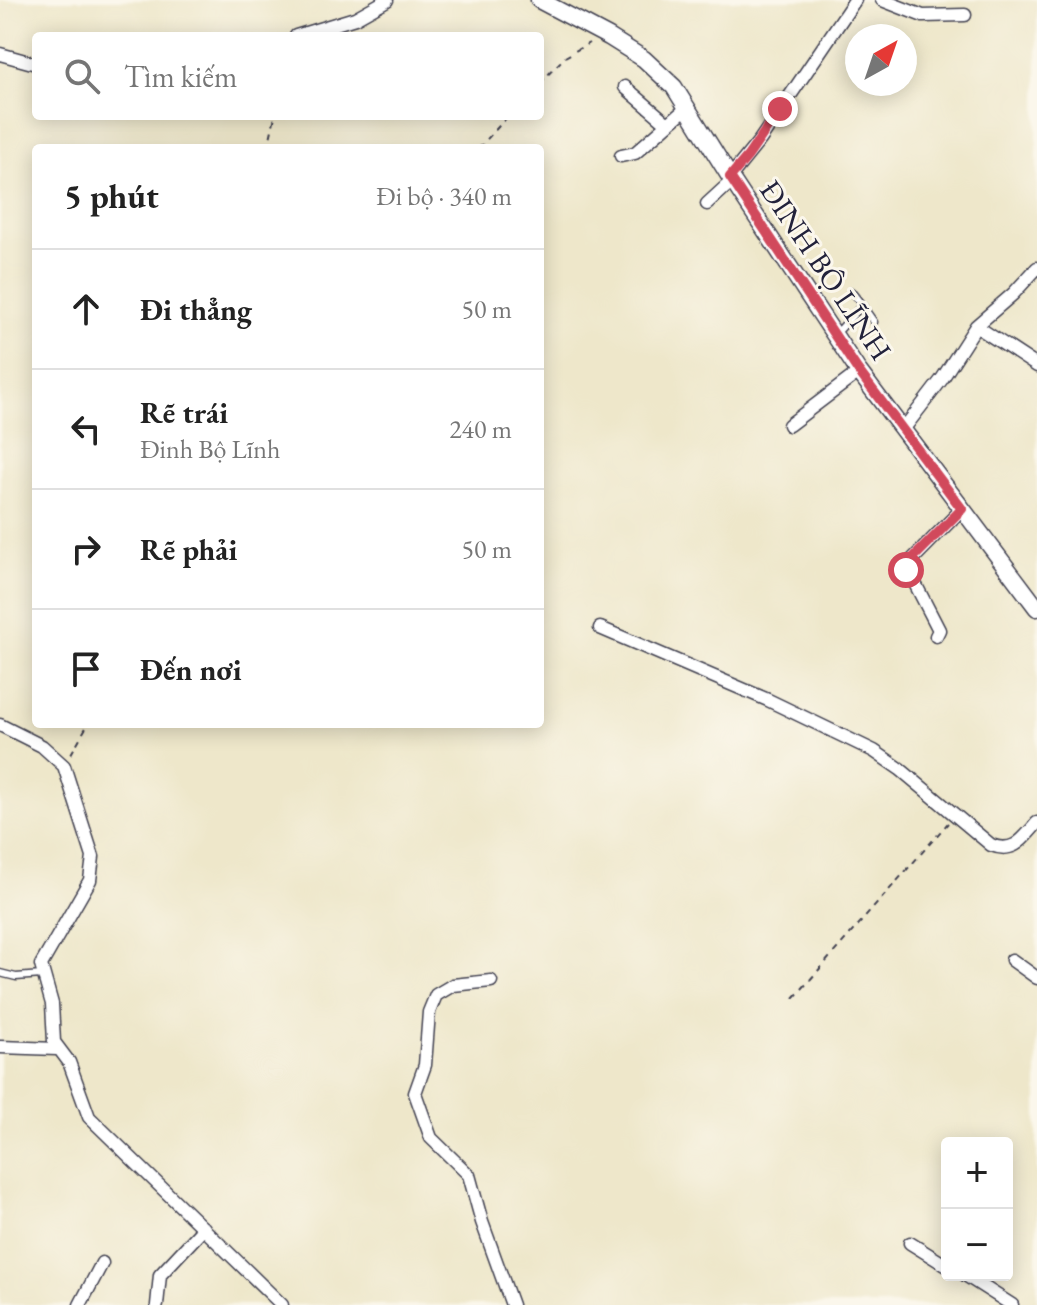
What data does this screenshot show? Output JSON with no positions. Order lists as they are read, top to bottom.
{
  "streets": {
    "street": ["ĐINH BỘ LĨNH"]
  },
  "north": "top right",
  "page": {
    "search": "Tìm kiếm",
    "heading": ["5 phút", "Đi bộ · 340 m"],
    "list": [
      ["Đi thẳng", "50 m"],
      ["Rẽ trái", "Đinh Bộ Lĩnh", "240 m"],
      ["Rẽ phải", "50 m"],
      "Đến nơi"
    ],
    "map_buttons": ["+", "−"]
  }
}
